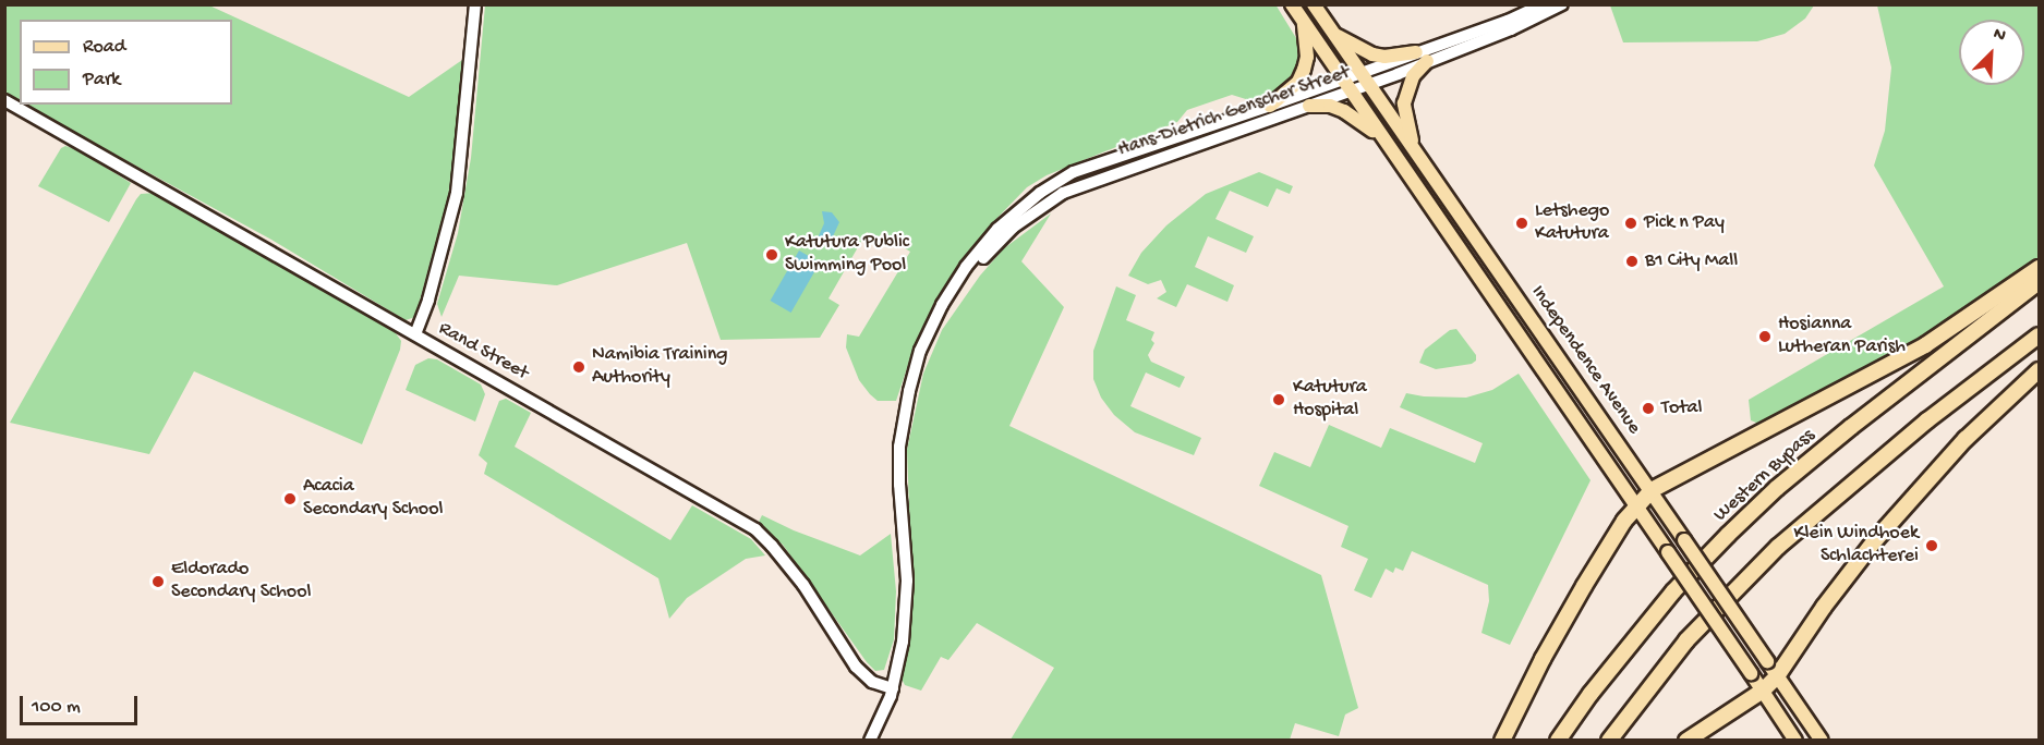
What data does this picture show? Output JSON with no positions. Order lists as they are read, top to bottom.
{
  "streets": {
    "highway": ["Western Bypass"],
    "main road": ["Independence Avenue"],
    "street": ["Hans-Dietrich Genscher Street", "Rand Street"]
  },
  "crossings": [
    ["Hans-Dietrich Genscher Street", "Rand Street"],
    ["Hans-Dietrich Genscher Street", "Independence Avenue"]
  ],
  "places": [
    "Letshego Katutura",
    "Pick n Pay",
    "Katutura Public Swimming Pool",
    "B1 City Mall",
    "Hosianna Lutheran Parish",
    "Namibia Training Authority",
    "Katutura Hospital",
    "Total",
    "Acacia Secondary School",
    "Klein Windhoek Schlachterei",
    "Eldorado Secondary School"
  ],
  "legend": ["Road", "Park"],
  "scale_bar": "100 m",
  "north": "top right"
}
